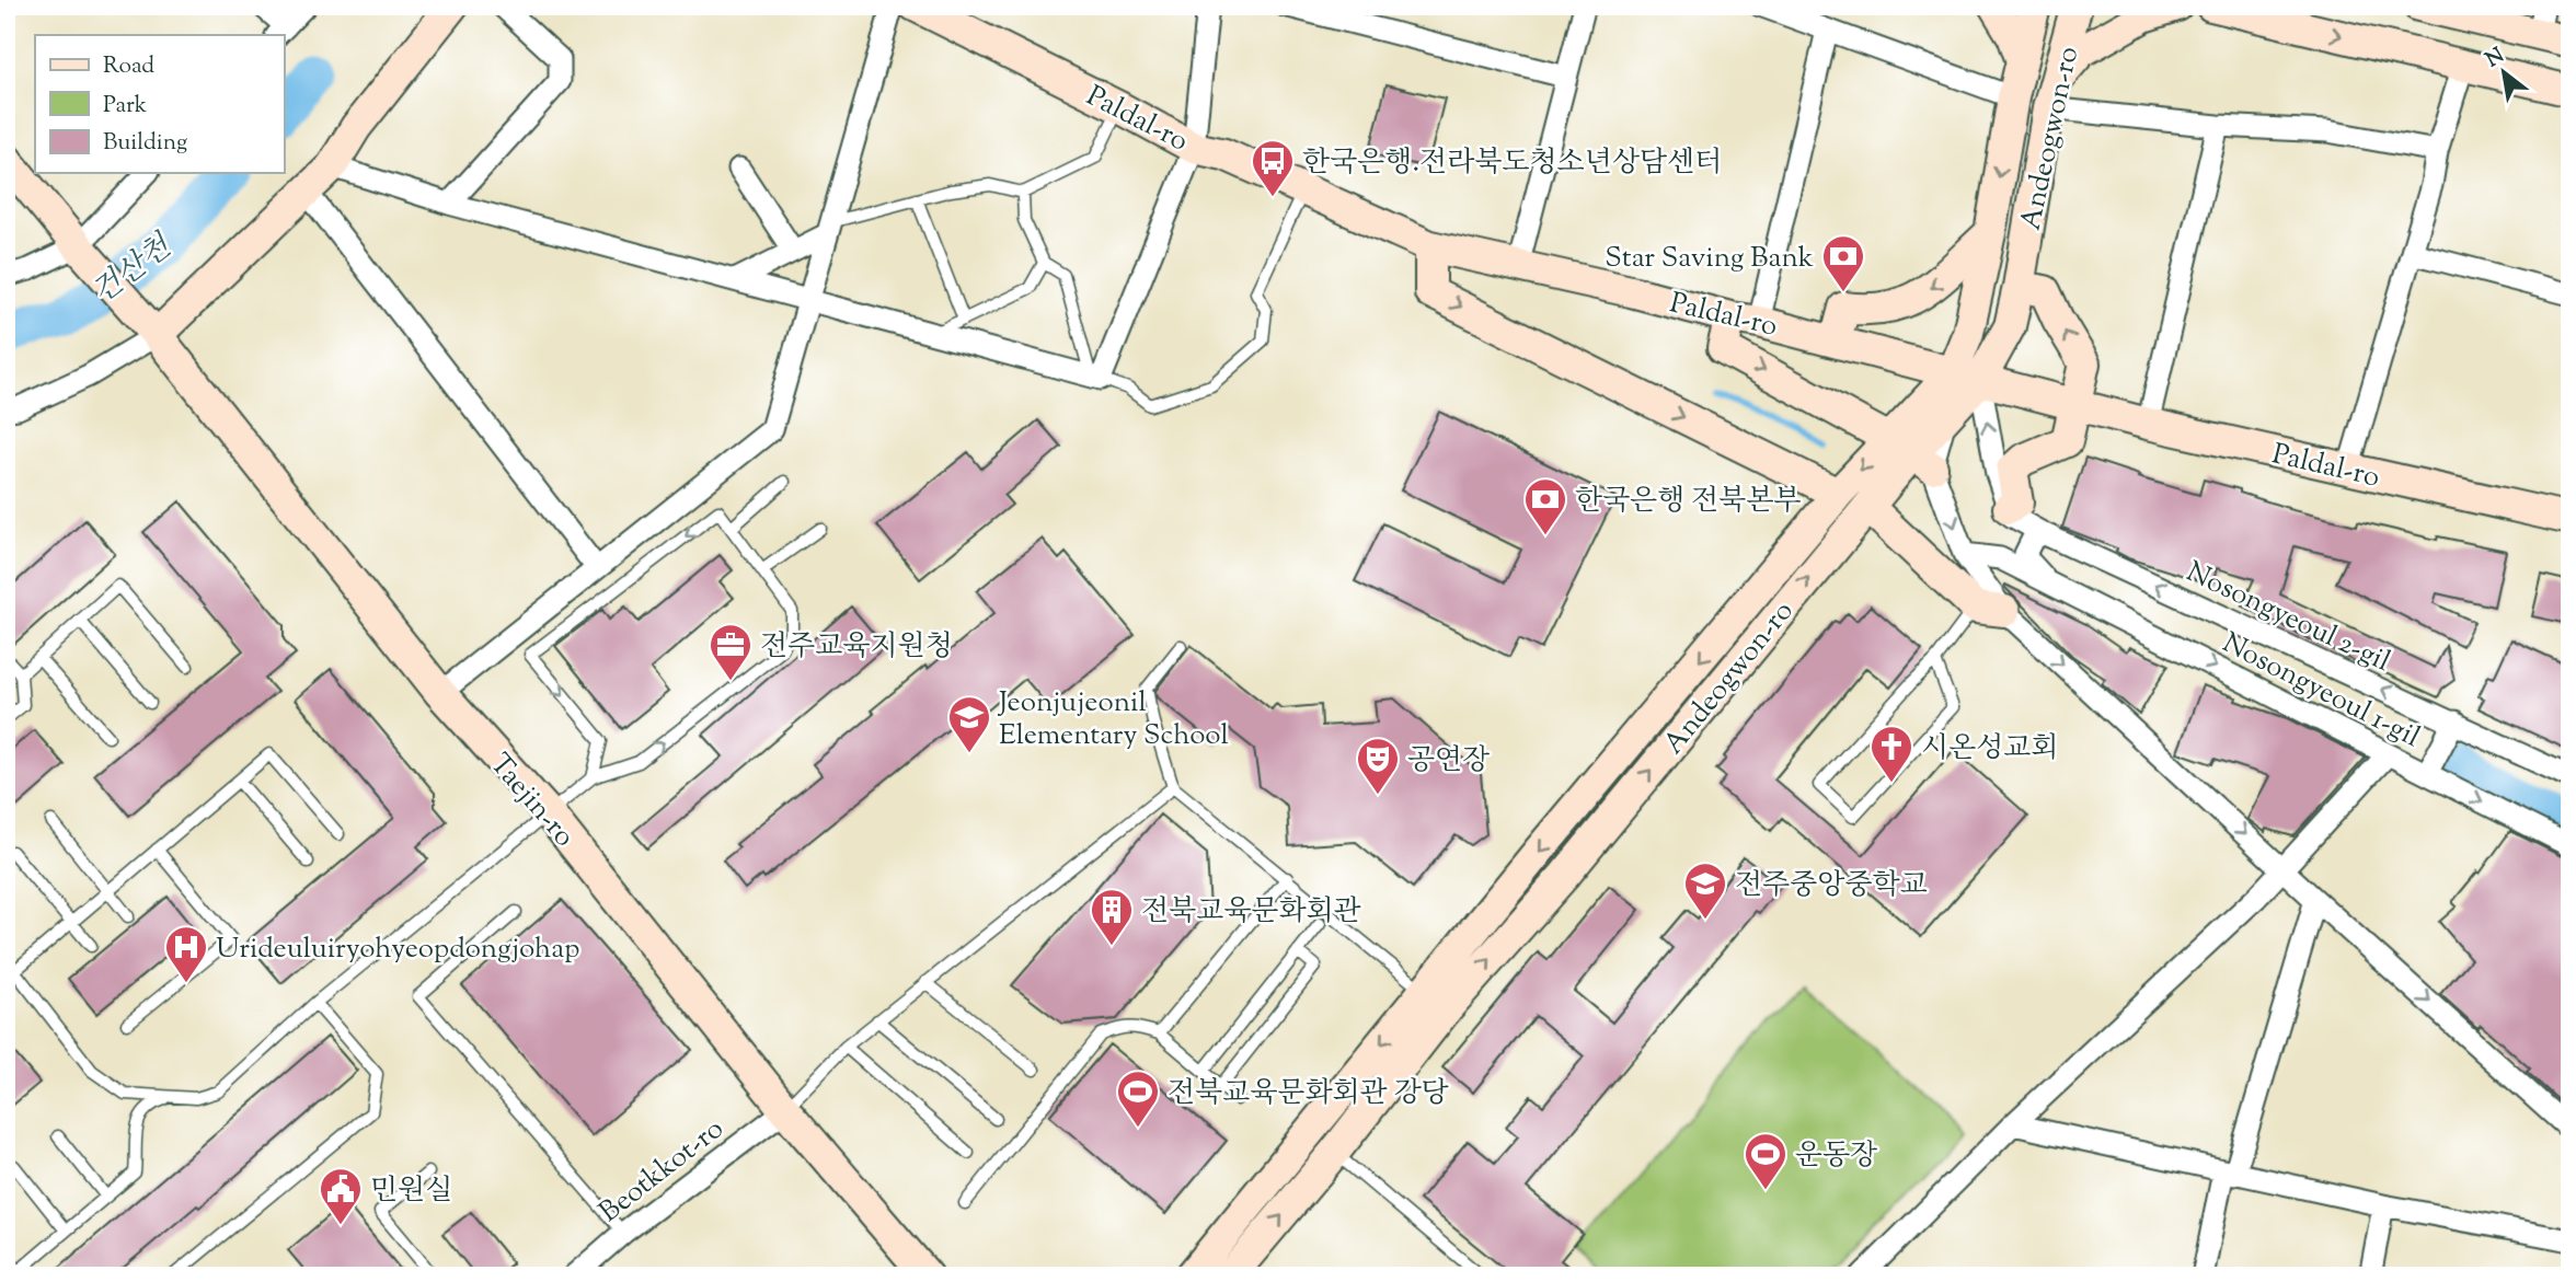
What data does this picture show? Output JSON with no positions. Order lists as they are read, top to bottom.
{
  "streets": {
    "street": [
      "Paldal-ro",
      "Andeogwon-ro",
      "Nosongyeoul 2-gil",
      "Nosongyeoul 1-gil",
      "Taejin-ro",
      "Beotkkot-ro"
    ]
  },
  "crossings": [
    ["Paldal-ro", "Andeogwon-ro"],
    ["Taejin-ro", "Beotkkot-ro"]
  ],
  "water": ["건산천"],
  "places": {
    "bus stop": ["한국은행.전라북도청소년상담센터"],
    "bank": ["Star Saving Bank", "한국은행 전북본부"],
    "office": ["전주교육지원청"],
    "school or university": ["Jeonjujeonil Elementary School", "전주중앙중학교"],
    "church": ["시온성교회"],
    "theatre": ["공연장"],
    "building": ["전북교육문화회관"],
    "hospital": ["Urideuluiryohyeopdongjohap"],
    "sports": ["전북교육문화회관 강당", "운동장"],
    "public building": ["민원실"]
  },
  "legend": ["Road", "Park", "Building"],
  "north": "top left"
}
